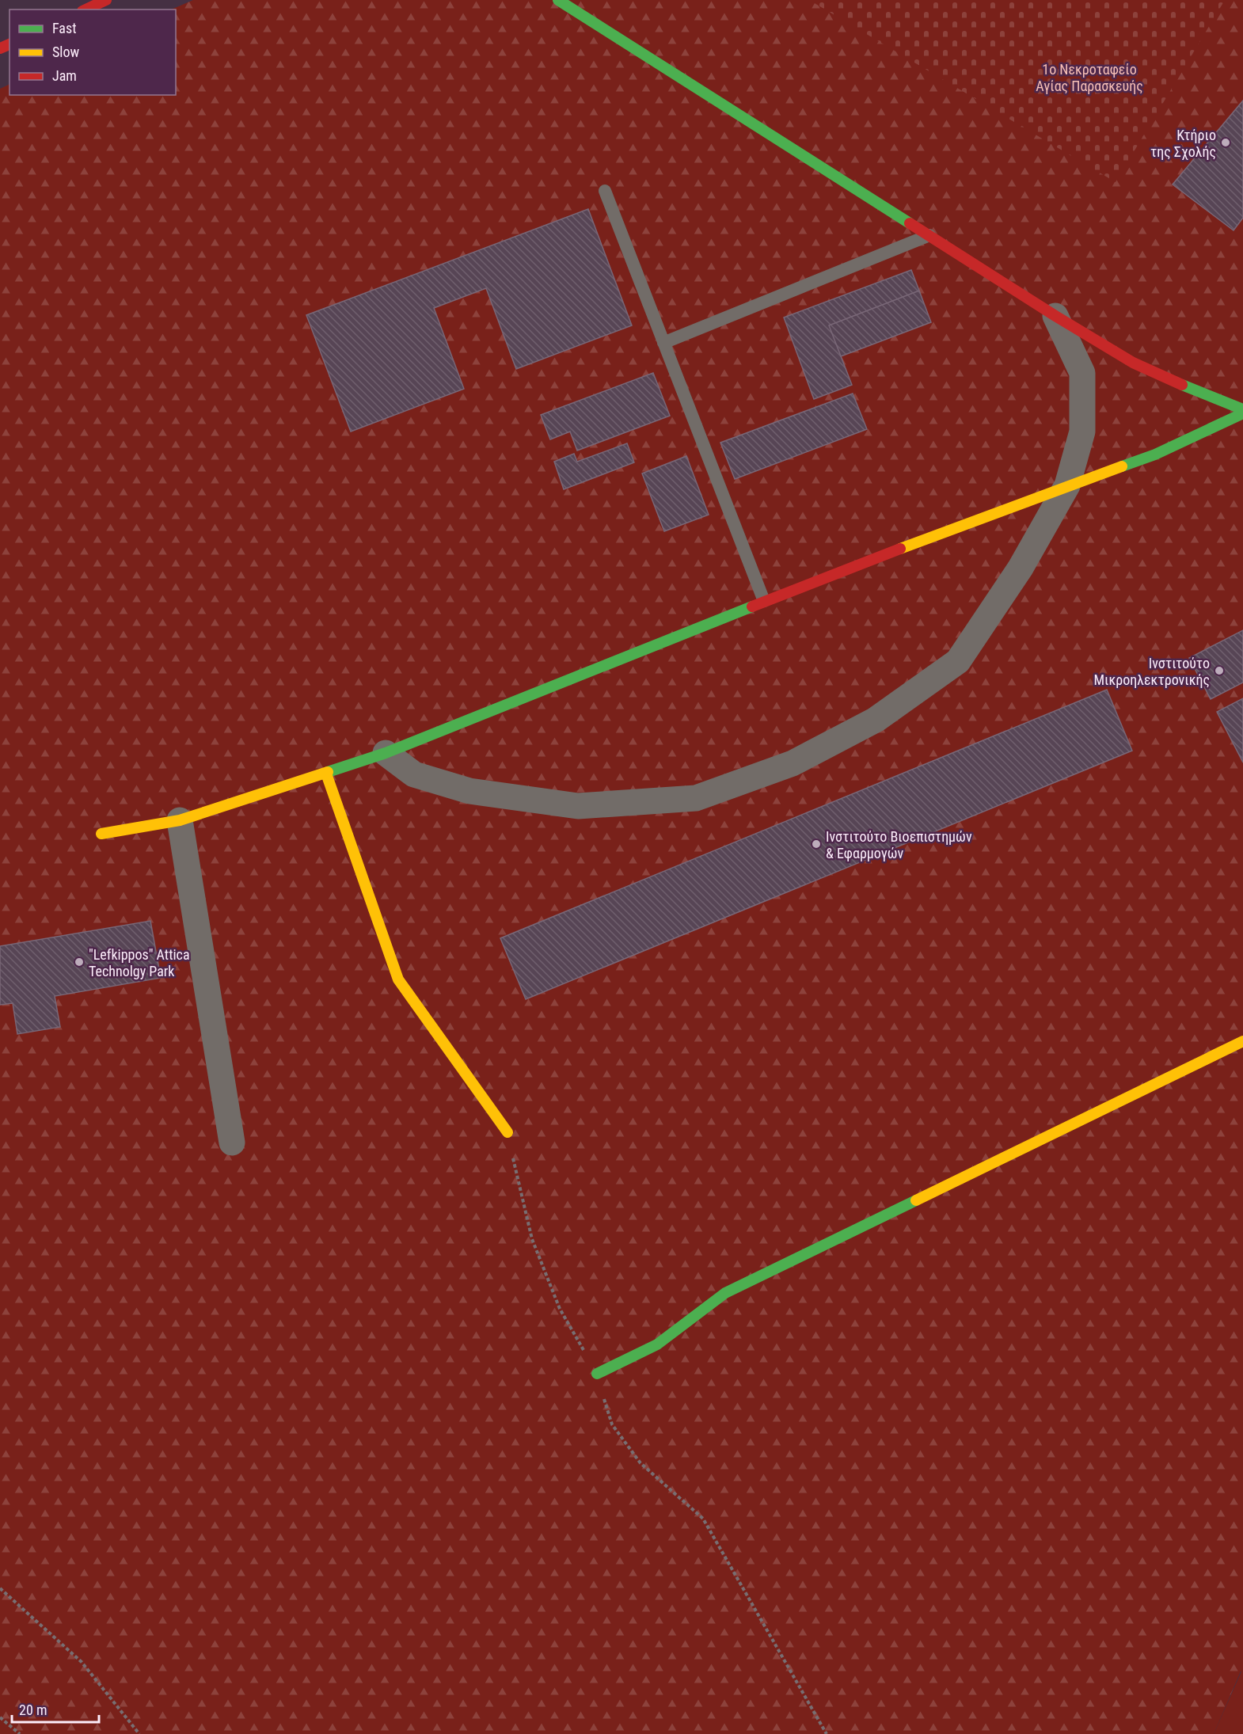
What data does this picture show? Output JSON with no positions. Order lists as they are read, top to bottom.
{
  "parks": ["1ο Νεκροταφείο Αγίας Παρασκευής"],
  "places": [
    "Κτήριο της Σχολής",
    "Ινστιτούτο Μικροηλεκτρονικής",
    "Ινστιτούτο Βιοεπιστημών & Εφαρμογών",
    "\"Lefkippos\" Attica Technolgy Park"
  ],
  "legend": ["Fast", "Slow", "Jam"],
  "scale_bar": "20 m"
}
